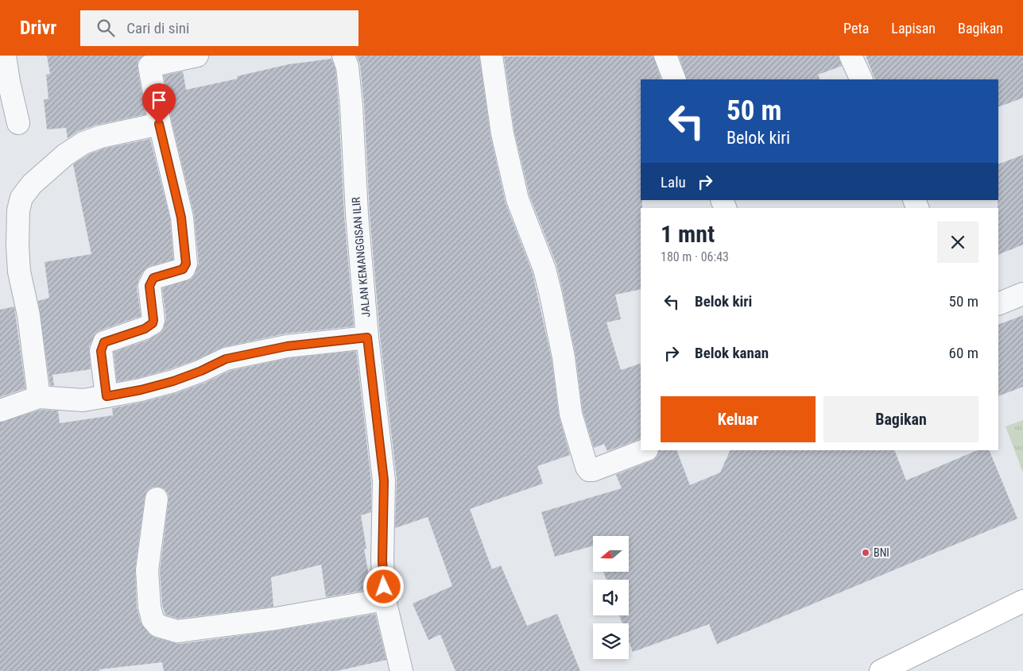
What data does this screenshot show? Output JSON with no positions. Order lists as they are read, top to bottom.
{
  "streets": {
    "street": ["JALAN KEMANGGISAN ILIR"]
  },
  "places": ["BNI"],
  "north": "left",
  "page": {
    "header": "Drivr",
    "search": "Cari di sini",
    "nav": ["Peta", "Lapisan", "Bagikan"],
    "turn": ["50 m", "Belok kiri"],
    "then": "Lalu",
    "heading": ["1 mnt", "180 m · 06:43"],
    "list": [
      {
        "name": "Belok kiri",
        "value": "50 m"
      },
      {
        "name": "Belok kanan",
        "value": "60 m"
      }
    ],
    "buttons": ["Keluar", "Bagikan"]
  }
}
